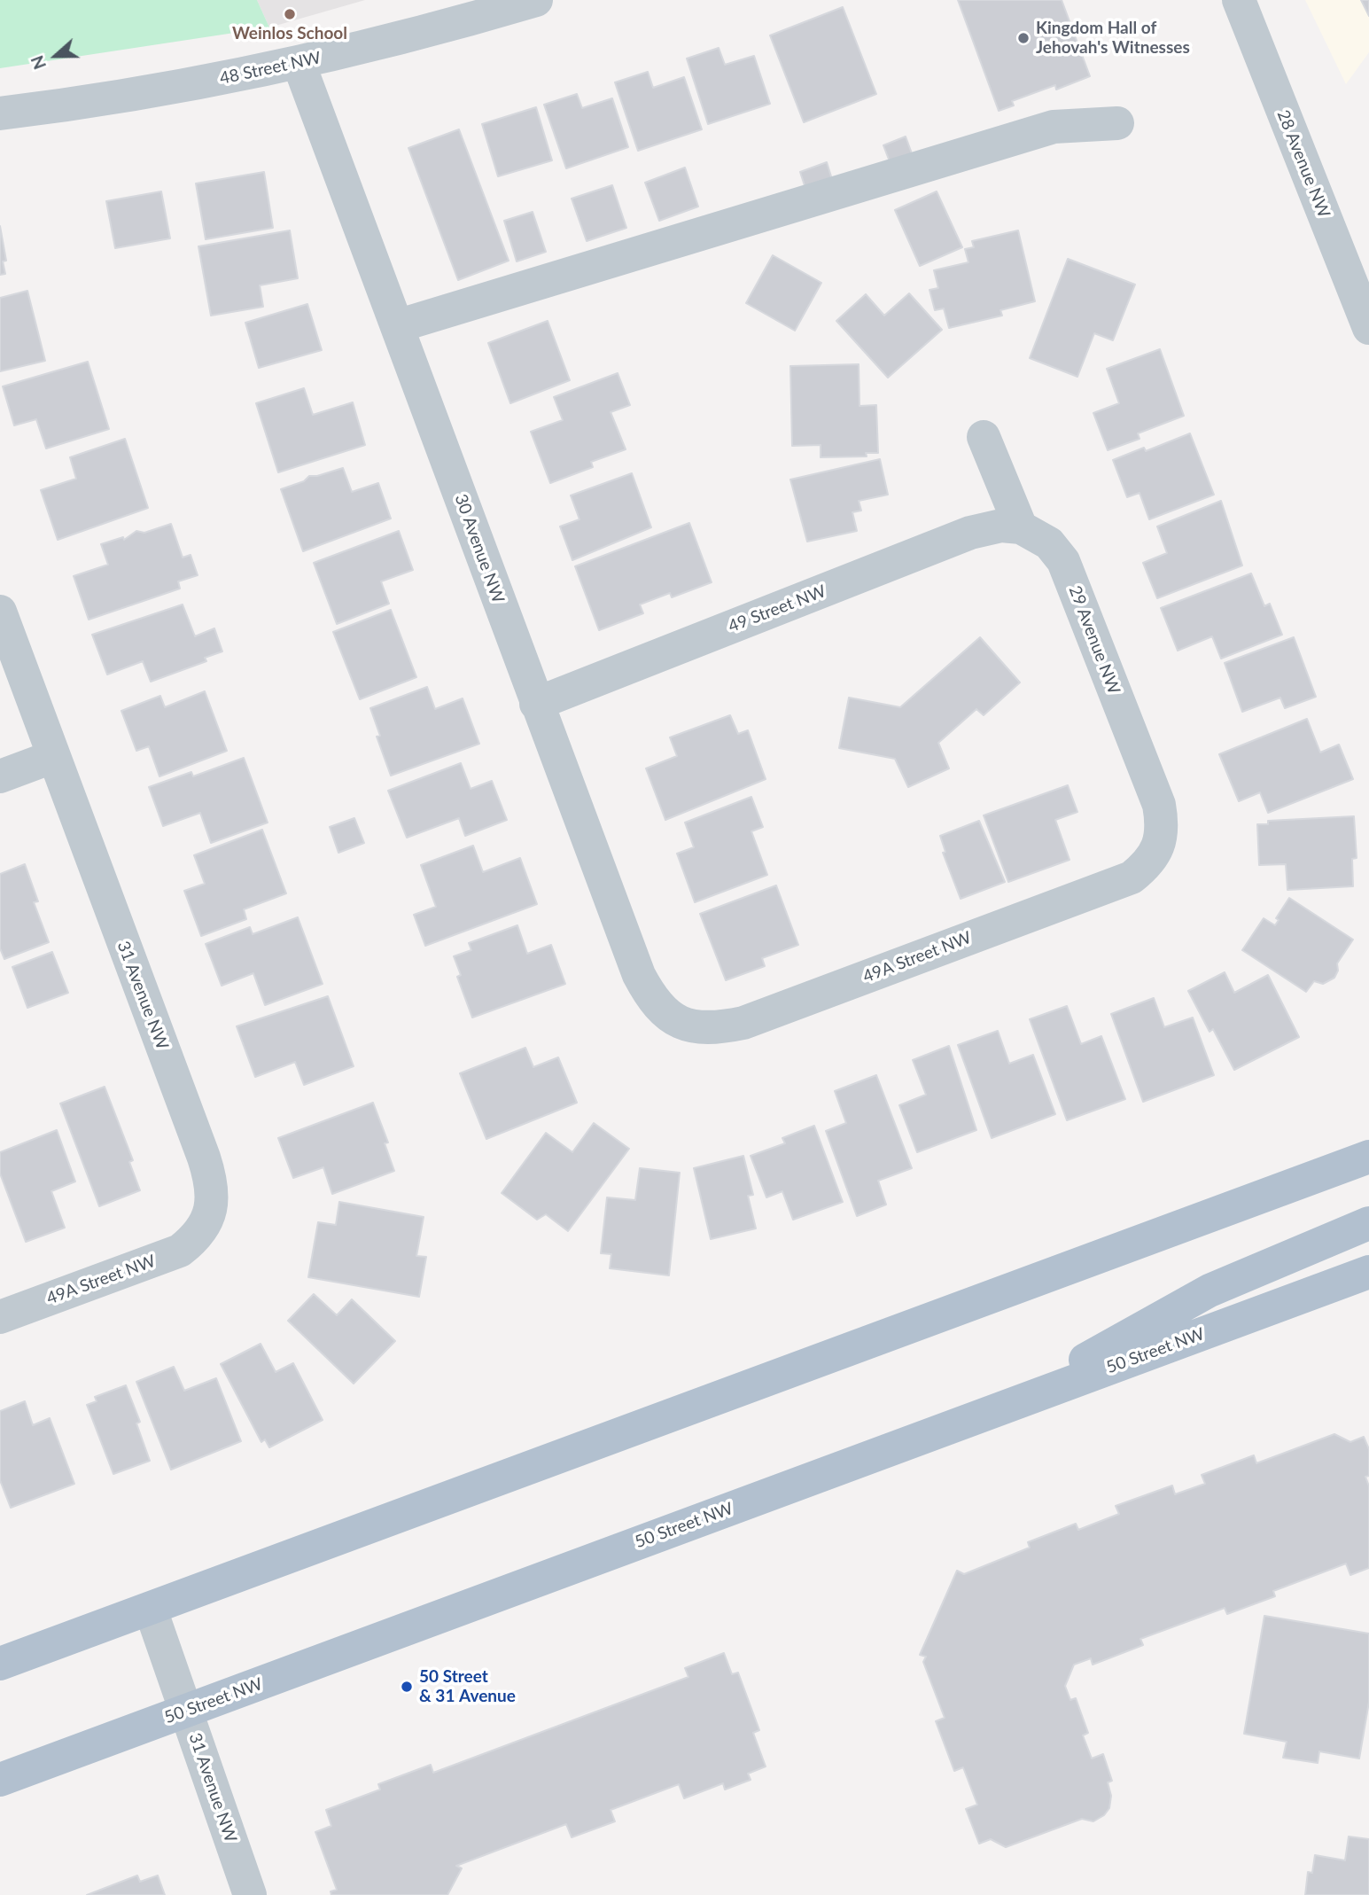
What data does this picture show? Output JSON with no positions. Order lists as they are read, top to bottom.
{
  "streets": {
    "main road": ["50 Street NW"],
    "street": [
      "48 Street NW",
      "28 Avenue NW",
      "30 Avenue NW",
      "49 Street NW",
      "29 Avenue NW",
      "49A Street NW",
      "31 Avenue NW"
    ]
  },
  "crossings": [
    ["48 Street NW", "30 Avenue NW"],
    ["30 Avenue NW", "49 Street NW"],
    ["30 Avenue NW", "49A Street NW"],
    ["49 Street NW", "29 Avenue NW"],
    ["29 Avenue NW", "49A Street NW"],
    ["49A Street NW", "31 Avenue NW"],
    ["31 Avenue NW", "50 Street NW"]
  ],
  "places": ["Weinlos School", "Kingdom Hall of Jehovah's Witnesses", "50 Street & 31 Avenue"],
  "north": "left"
}
